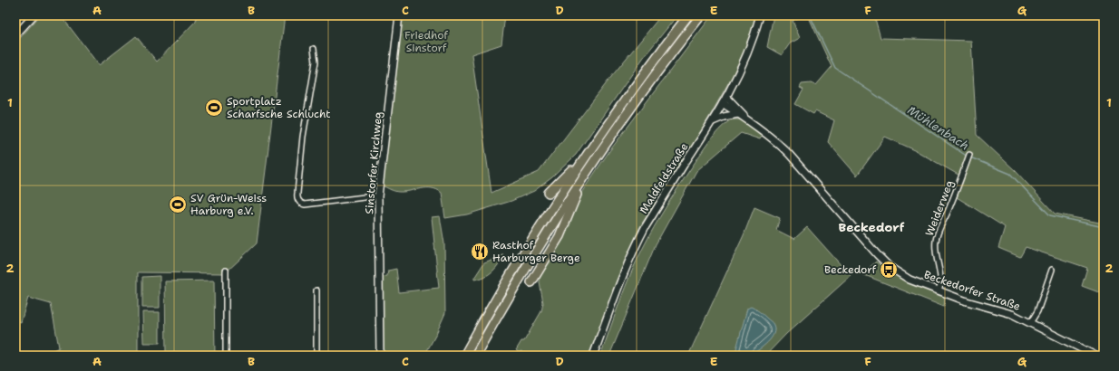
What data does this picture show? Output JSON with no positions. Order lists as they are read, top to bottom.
{
  "streets": {
    "street": [
      "Sinstorfer Kirchweg",
      "Maldfeldstraße",
      "Weiderweg",
      "Beckedorfer Straße"
    ]
  },
  "crossings": [
    ["Maldfeldstraße", "Beckedorfer Straße"],
    ["Weiderweg", "Beckedorfer Straße"]
  ],
  "districts": ["Beckedorf"],
  "water": ["Mühlenbach"],
  "parks": ["Friedhof Sinstorf"],
  "places": {
    "sports": ["Sportplatz Scharfsche Schlucht", "SV Grün-Weiss Harburg e.V."],
    "restaurant": ["Rasthof Harburger Berge"],
    "bus stop": ["Beckedorf"]
  },
  "grid": {
    "columns": [
      "A",
      "B",
      "C",
      "D",
      "E",
      "F",
      "G"
    ],
    "rows": ["1", "2"]
  }
}
